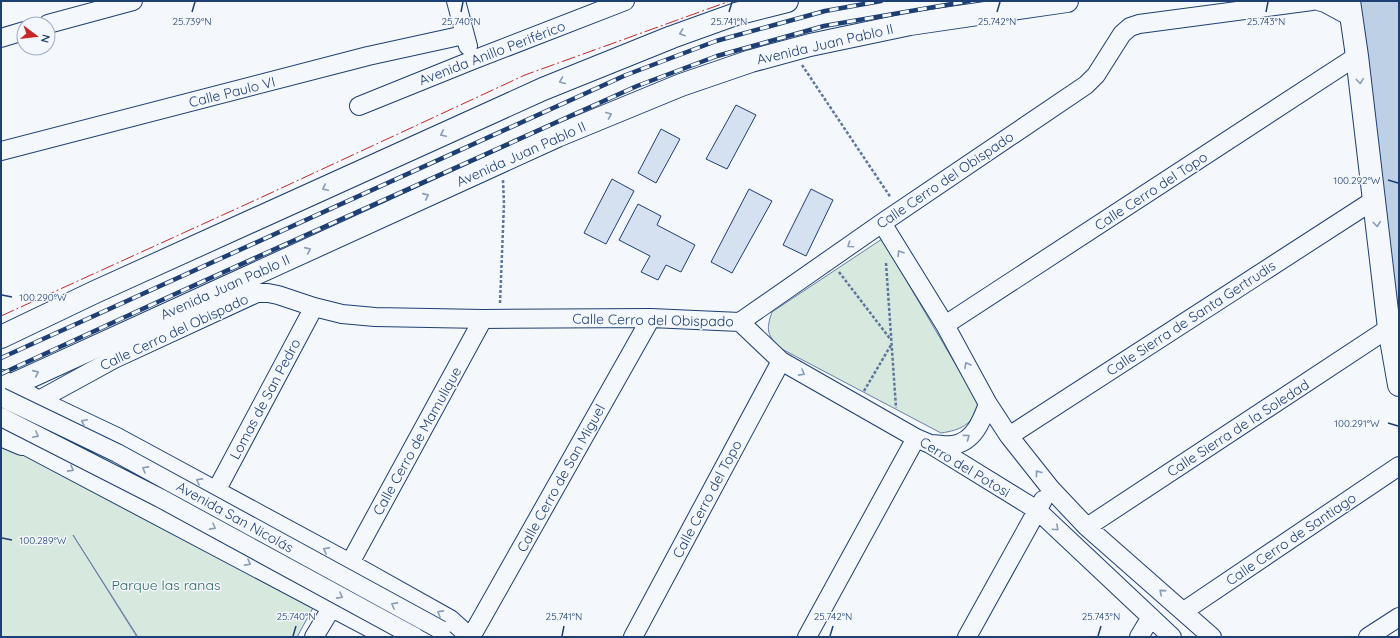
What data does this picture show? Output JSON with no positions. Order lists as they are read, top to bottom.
{
  "streets": {
    "main road": ["Avenida Juan Pablo II"],
    "street": [
      "Avenida Anillo Periférico",
      "Calle Paulo VI",
      "Calle Cerro del Obispado",
      "Calle Cerro del Topo",
      "Calle Sierra de Santa Gertrudis",
      "Lomas de San Pedro",
      "Calle Sierra de la Soledad",
      "Calle Cerro de Mamulique",
      "Cerro del Potosi",
      "Calle Cerro de San Miguel",
      "Avenida San Nicolás",
      "Calle Cerro de Santiago"
    ]
  },
  "crossings": [
    ["Avenida Juan Pablo II", "Avenida San Nicolás"],
    ["Calle Cerro del Obispado", "Lomas de San Pedro"],
    ["Calle Cerro del Obispado", "Calle Cerro de Mamulique"],
    ["Calle Cerro del Obispado", "Cerro del Potosi"],
    ["Calle Cerro del Obispado", "Calle Cerro de San Miguel"],
    ["Calle Cerro del Obispado", "Avenida San Nicolás"],
    ["Calle Cerro del Topo", "Cerro del Potosi"],
    ["Calle Cerro de San Miguel", "Avenida San Nicolás"]
  ],
  "parks": ["Parque las ranas"],
  "north": "right",
  "coordinates": [
    "25.739°N",
    "25.740°N",
    "25.741°N",
    "25.742°N",
    "25.743°N",
    "100.292°W",
    "100.290°W",
    "100.291°W",
    "100.289°W"
  ]
}
